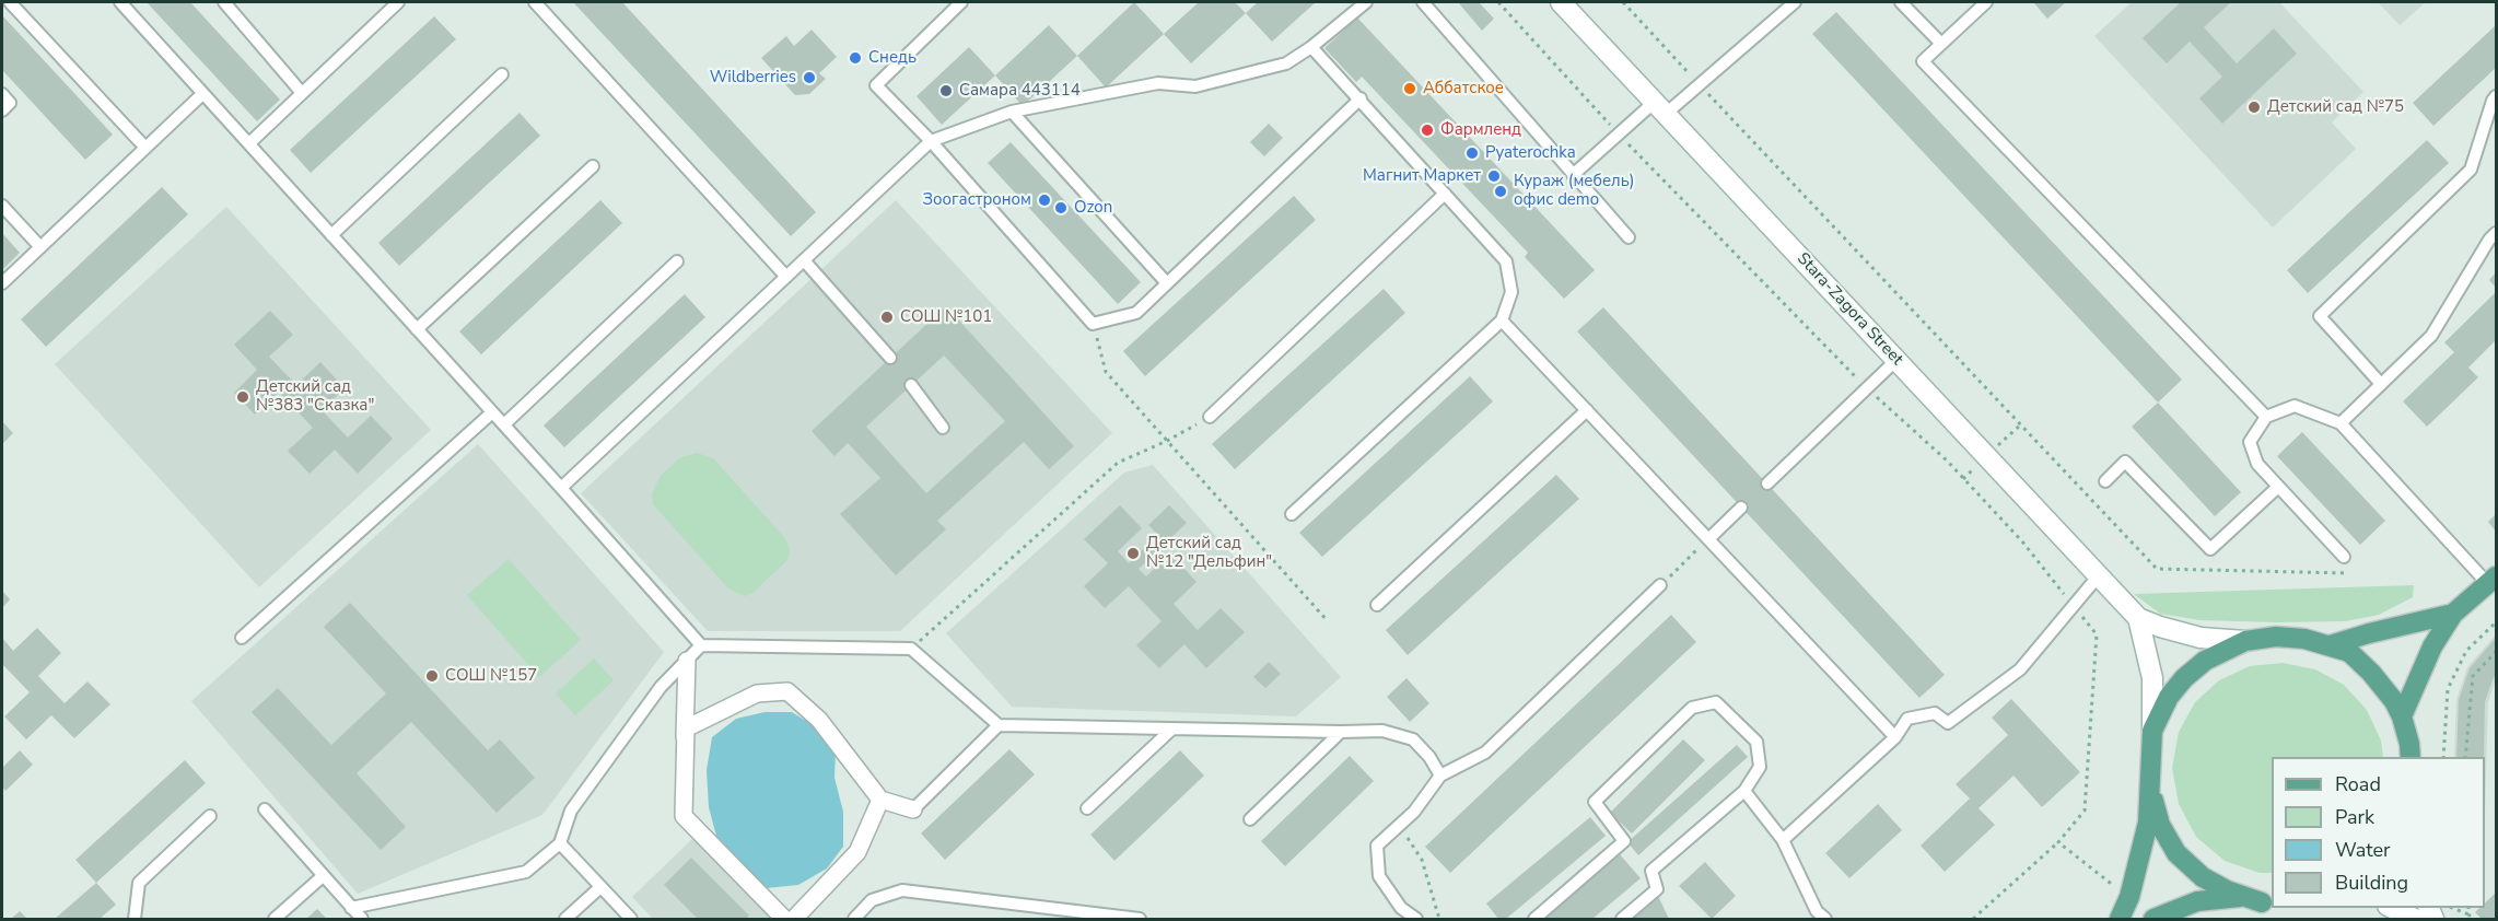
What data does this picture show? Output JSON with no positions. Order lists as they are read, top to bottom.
{
  "streets": {
    "main road": ["Stara-Zagora Street"]
  },
  "places": [
    "Снедь",
    "Wildberries",
    "Аббатское",
    "Самара 443114",
    "Детский сад №75",
    "Фармленд",
    "Pyaterochka",
    "Магнит Маркет",
    "Кураж (мебель) офис demo",
    "Зоогастроном",
    "Ozon",
    "СОШ №101",
    "Детский сад №383 \"Сказка\"",
    "Детский сад №12 \"Дельфин\"",
    "СОШ №157"
  ],
  "legend": [
    "Road",
    "Park",
    "Water",
    "Building"
  ]
}
